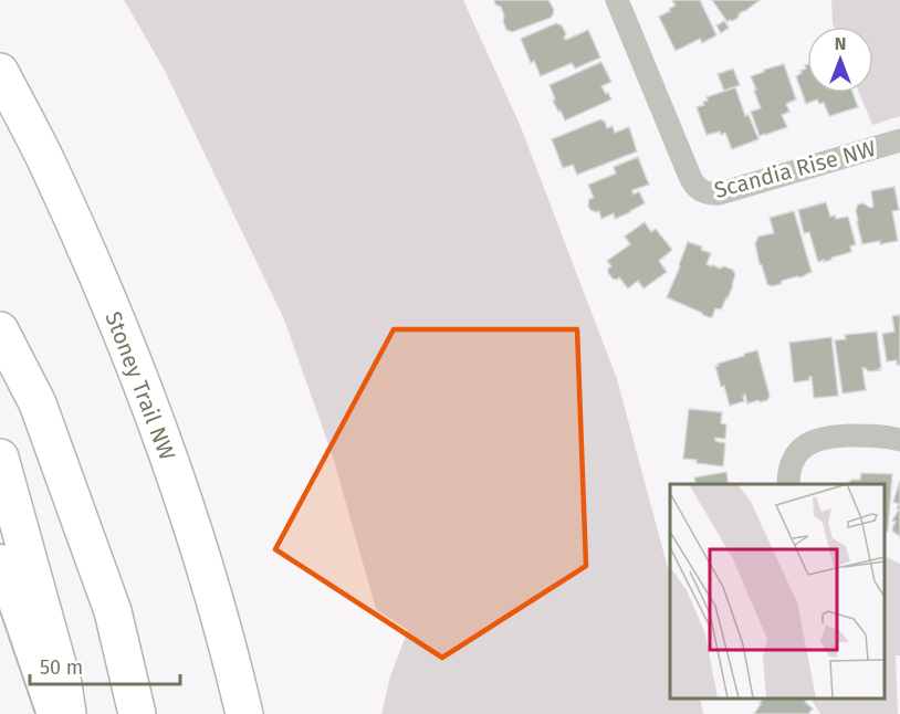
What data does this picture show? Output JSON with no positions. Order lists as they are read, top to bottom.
{
  "streets": {
    "highway": ["Stoney Trail NW"],
    "street": ["Scandia Rise NW"]
  },
  "scale_bar": "50 m",
  "north": "top"
}
